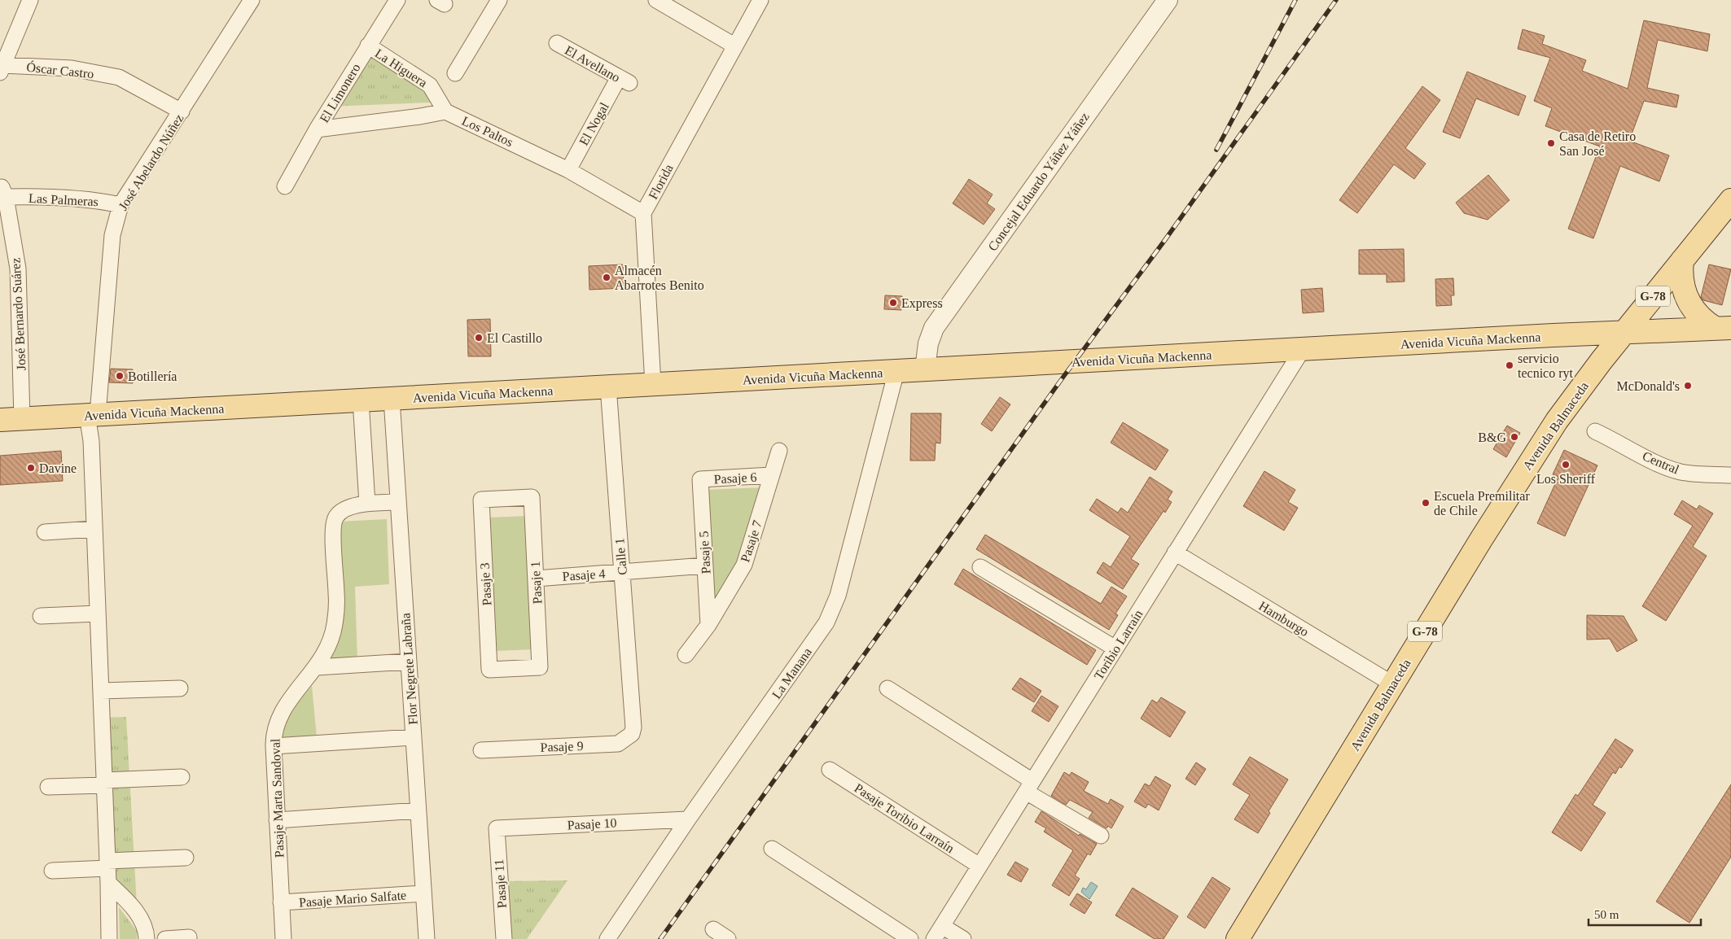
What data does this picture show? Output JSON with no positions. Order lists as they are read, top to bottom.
{
  "streets": {
    "main road": ["G-78", "Avenida Vicuña Mackenna", "Avenida Balmaceda"],
    "street": [
      "El Avellano",
      "La Higuera",
      "Óscar Castro",
      "El Limonero",
      "El Nogal",
      "Los Paltos",
      "José Abelardo Núñez",
      "Florida",
      "Concejal Eduardo Yáñez Yáñez",
      "Las Palmeras",
      "José Bernardo Suárez",
      "Central",
      "Pasaje 6",
      "Pasaje 7",
      "Pasaje 5",
      "Calle 1",
      "Pasaje 4",
      "Pasaje 1",
      "Pasaje 3",
      "Hamburgo",
      "Toribio Larraín",
      "Flor Negrete Labraña",
      "La Manana",
      "Pasaje 9",
      "Pasaje Marta Sandoval",
      "Pasaje Toribio Larraín",
      "Pasaje 10",
      "Pasaje 11",
      "Pasaje Mario Salfate"
    ]
  },
  "crossings": [
    ["El Avellano", "El Nogal"],
    ["La Higuera", "El Limonero"],
    ["La Higuera", "Los Paltos"],
    ["Óscar Castro", "José Abelardo Núñez"],
    ["El Limonero", "Los Paltos"],
    ["El Nogal", "Los Paltos"],
    ["Los Paltos", "Florida"],
    ["José Abelardo Núñez", "Las Palmeras"],
    ["José Abelardo Núñez", "Avenida Vicuña Mackenna"],
    ["Florida", "Avenida Vicuña Mackenna"],
    ["Concejal Eduardo Yáñez Yáñez", "Avenida Vicuña Mackenna"],
    ["Las Palmeras", "José Bernardo Suárez"],
    ["José Bernardo Suárez", "Avenida Vicuña Mackenna"],
    ["Avenida Vicuña Mackenna", "Avenida Balmaceda"],
    ["Avenida Vicuña Mackenna", "Calle 1"],
    ["Avenida Vicuña Mackenna", "Toribio Larraín"],
    ["Avenida Vicuña Mackenna", "Flor Negrete Labraña"],
    ["Avenida Vicuña Mackenna", "La Manana"],
    ["Avenida Balmaceda", "Hamburgo"],
    ["Pasaje 6", "Pasaje 7"],
    ["Pasaje 6", "Pasaje 5"],
    ["Pasaje 7", "Pasaje 5"],
    ["Pasaje 5", "Pasaje 4"],
    ["Calle 1", "Pasaje 4"],
    ["Calle 1", "Pasaje 9"],
    ["Pasaje 4", "Pasaje 1"],
    ["Pasaje 1", "Pasaje 3"],
    ["Hamburgo", "Toribio Larraín"],
    ["Toribio Larraín", "Pasaje Toribio Larraín"],
    ["Flor Negrete Labraña", "Pasaje Mario Salfate"],
    ["La Manana", "Pasaje 10"],
    ["Pasaje Marta Sandoval", "Pasaje Mario Salfate"],
    ["Pasaje 10", "Pasaje 11"]
  ],
  "places": [
    "Casa de Retiro San José",
    "Almacén Abarrotes Benito",
    "Express",
    "El Castillo",
    "servicio tecnico ryt",
    "Botillería",
    "McDonald's",
    "B&G",
    "Los Sheriff",
    "Davine",
    "Escuela Premilitar de Chile"
  ],
  "scale_bar": "50 m"
}
